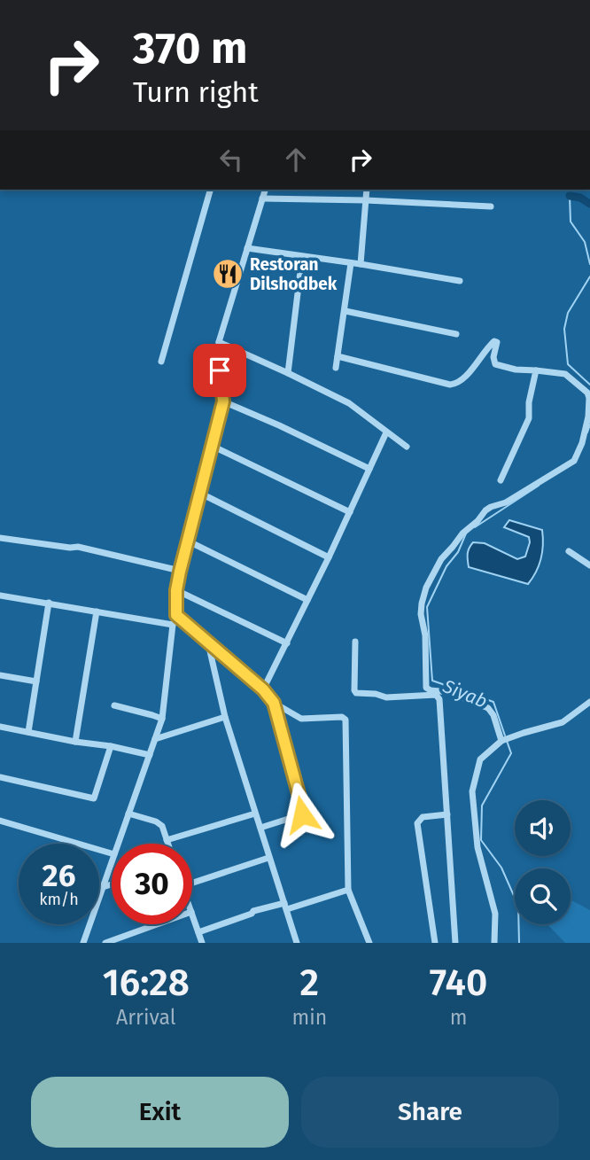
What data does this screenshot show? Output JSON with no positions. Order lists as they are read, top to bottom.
{
  "water": ["Siyab"],
  "places": {
    "restaurant": ["Restoran Dilshodbek"]
  },
  "page": {
    "turn": ["370 m", "Turn right"],
    "speed": "26 km/h",
    "limit": "30",
    "eta": [
      "16:28",
      "Arrival",
      "2",
      "min",
      "740",
      "m"
    ],
    "buttons": ["Exit", "Share"]
  }
}
